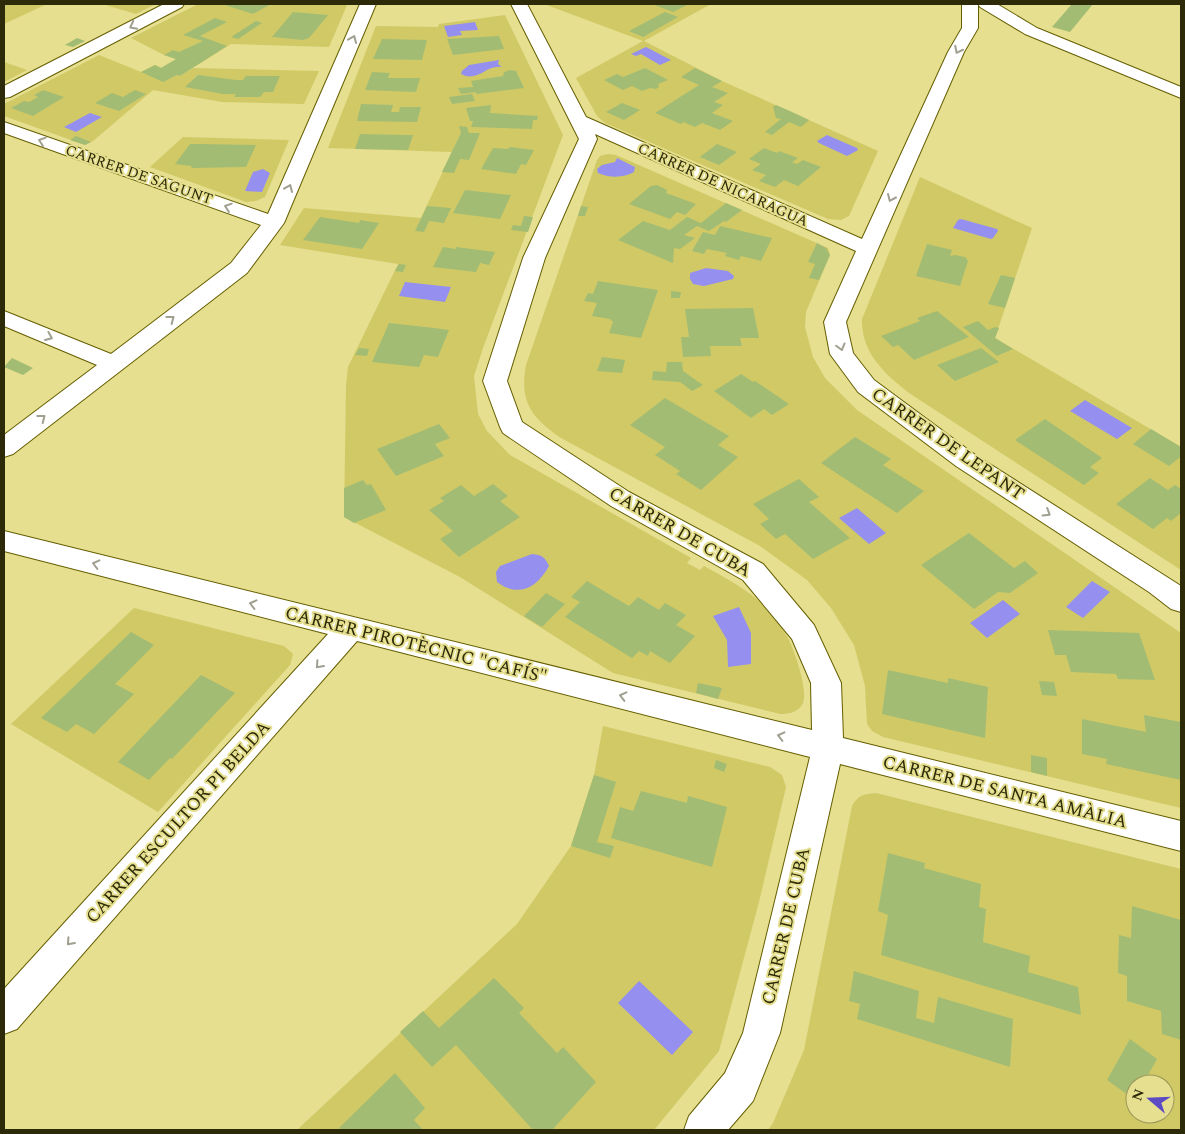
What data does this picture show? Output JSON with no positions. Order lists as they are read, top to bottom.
{
  "streets": {
    "street": [
      "CARRER DE SAGUNT",
      "CARRER DE NICARAGUA",
      "CARRER DE LEPANT",
      "CARRER DE CUBA",
      "CARRER PIROTÈCNIC \"CAFÍS\"",
      "CARRER DE SANTA AMÀLIA",
      "CARRER ESCULTOR PI BELDA"
    ]
  },
  "crossings": [
    ["CARRER DE NICARAGUA", "CARRER DE LEPANT"],
    ["CARRER DE NICARAGUA", "CARRER DE CUBA"],
    ["CARRER DE CUBA", "CARRER PIROTÈCNIC \"CAFÍS\""],
    ["CARRER DE CUBA", "CARRER DE SANTA AMÀLIA"],
    ["CARRER PIROTÈCNIC \"CAFÍS\"", "CARRER DE SANTA AMÀLIA"],
    ["CARRER PIROTÈCNIC \"CAFÍS\"", "CARRER ESCULTOR PI BELDA"]
  ],
  "one_way": ["CARRER PIROTÈCNIC \"CAFÍS\"", "CARRER ESCULTOR PI BELDA"],
  "north": "left"
}
